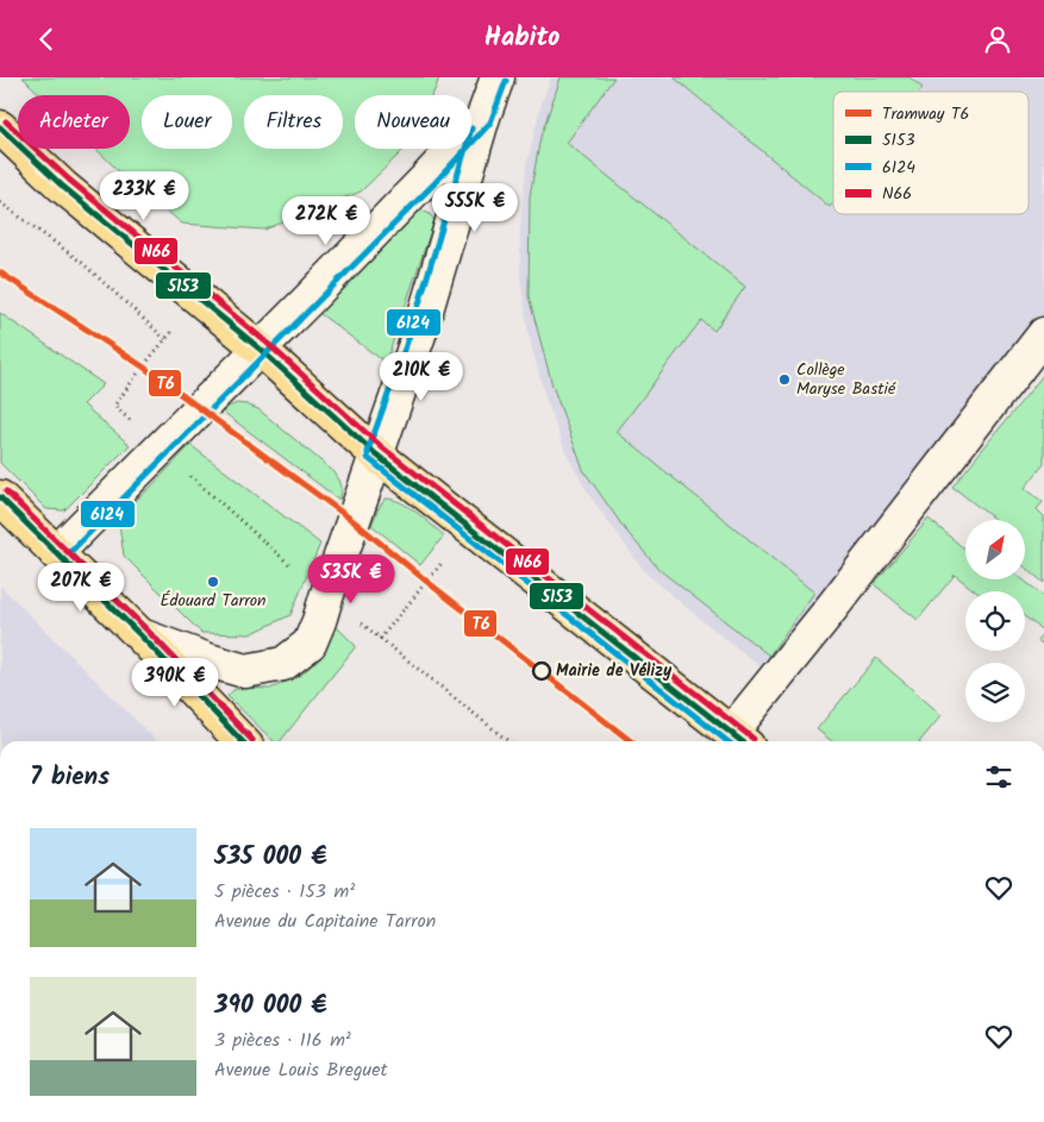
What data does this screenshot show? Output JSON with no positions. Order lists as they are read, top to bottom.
{
  "places": ["Collège Maryse Bastié", "Édouard Tarron", "Mairie de Vélizy"],
  "lines": [
    "transit line 6124",
    "transit line N66",
    "transit line 5153",
    "tram line T6"
  ],
  "legend": [
    "Tramway T6",
    "5153",
    "6124",
    "N66"
  ],
  "north": "top right",
  "page": {
    "header": "Habito",
    "chip": [
      "Acheter",
      "Louer",
      "Filtres",
      "Nouveau"
    ],
    "price": [
      "233K €",
      "555K €",
      "272K €",
      "210K €",
      "535K €",
      "207K €",
      "390K €"
    ],
    "heading": "7 biens",
    "list": [
      {
        "name": "535 000 €",
        "note": "5 pièces · 153 m² · Avenue du Capitaine Tarron"
      },
      {
        "name": "390 000 €",
        "note": "3 pièces · 116 m² · Avenue Louis Breguet"
      }
    ]
  }
}
